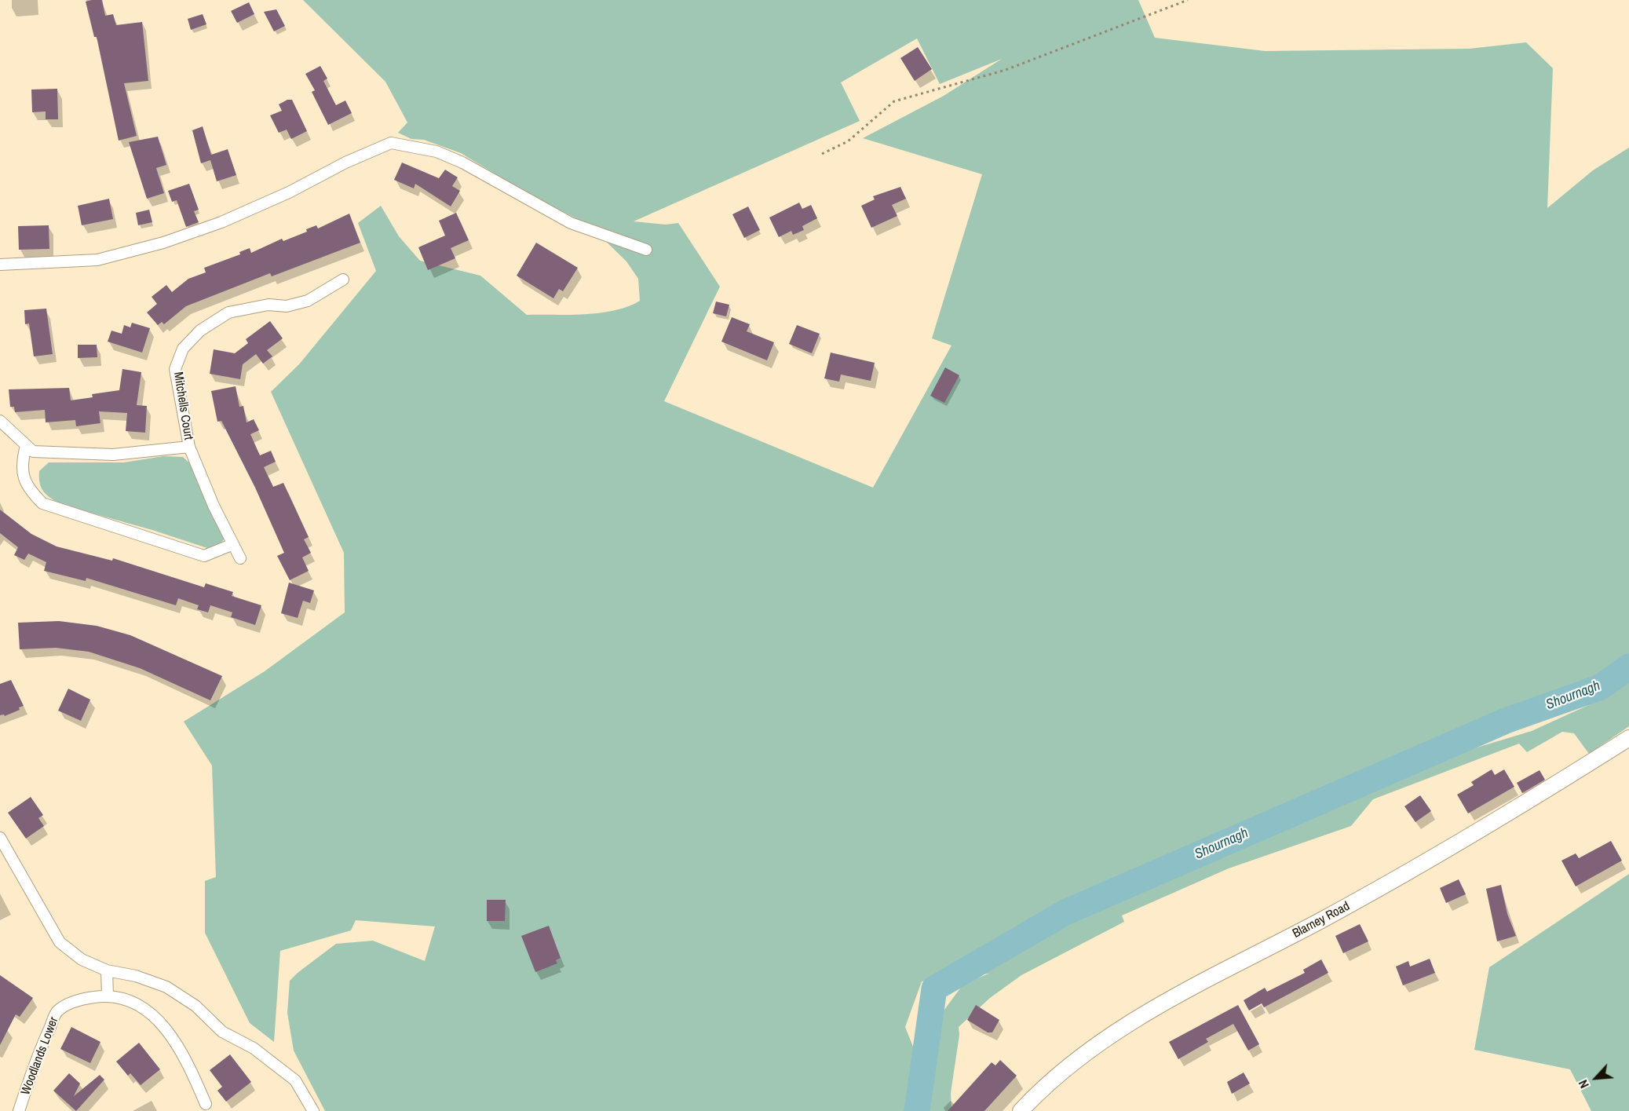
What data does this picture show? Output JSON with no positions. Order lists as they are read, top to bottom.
{
  "streets": {
    "main road": ["Blarney Road"],
    "street": ["Mitchells Court", "Woodlands Lower"]
  },
  "water": ["Shournagh"],
  "north": "bottom left"
}
